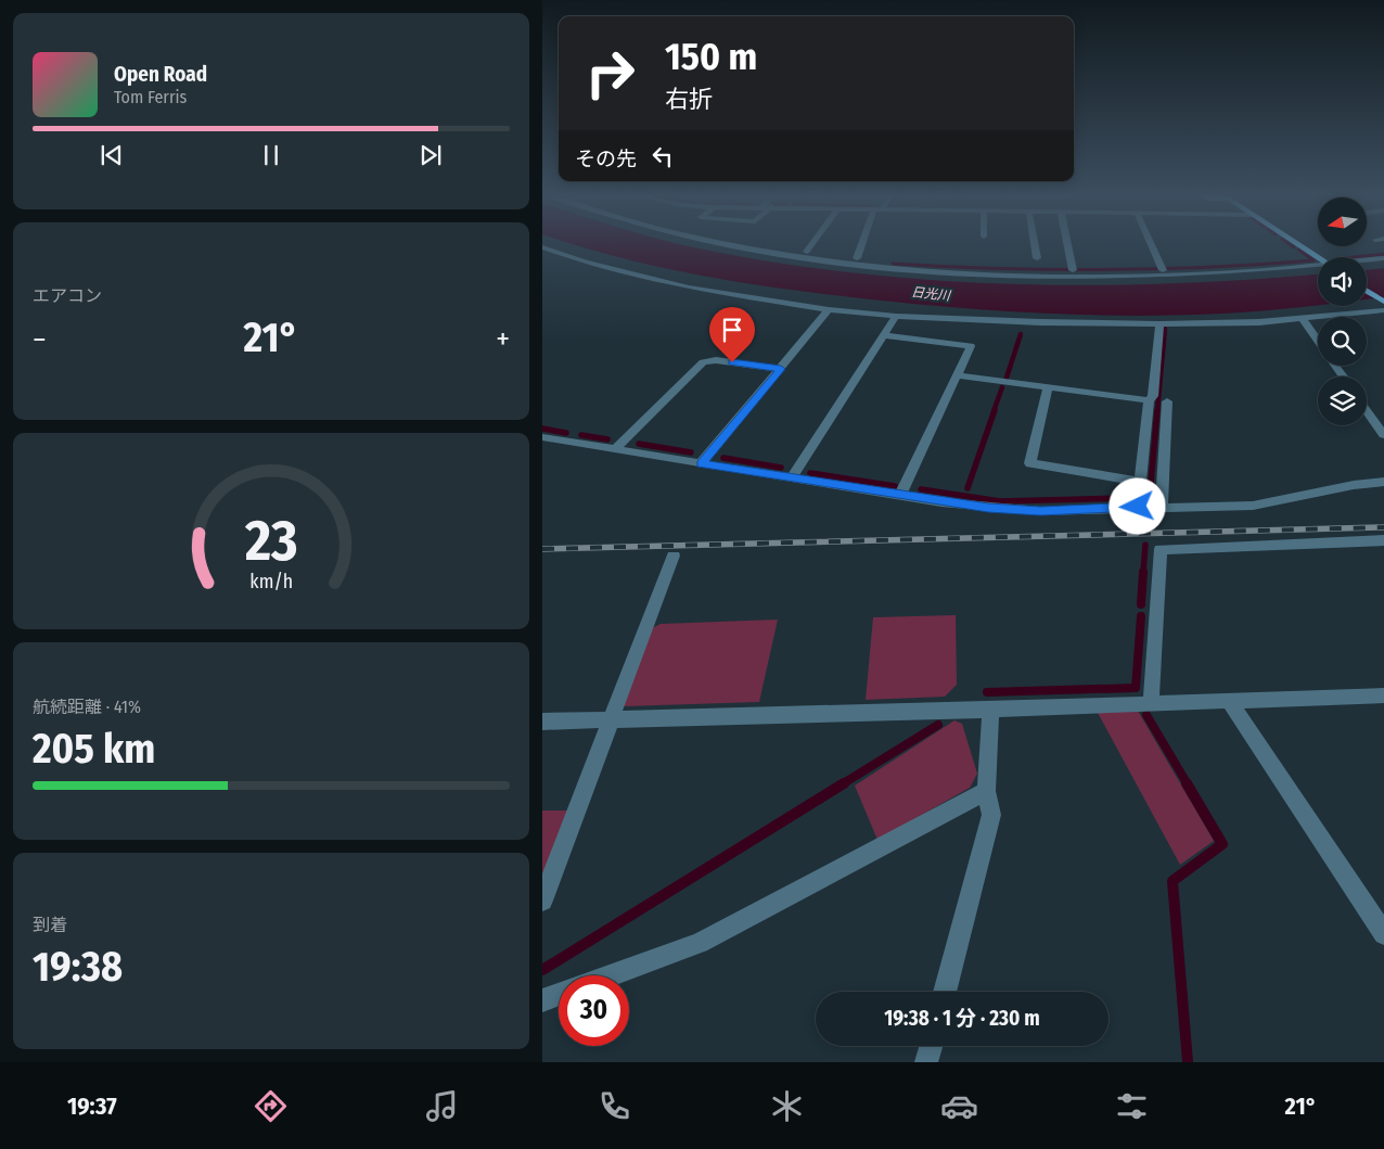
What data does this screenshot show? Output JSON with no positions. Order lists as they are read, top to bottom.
{
  "water": ["日光川"],
  "north": "left",
  "page": {
    "turn": ["150 m", "右折"],
    "song": ["Open Road", "Tom Ferris"],
    "then": "その先",
    "tile": [
      "エアコン",
      ["航続距離 · 41%", "205 km"],
      ["到着", "19:38"]
    ],
    "heat": ["−", "21°", "+"],
    "limit": "30",
    "trip": "19:38 · 1 分 · 230 m",
    "tabs": ["19:37", "21°"],
    "gauge": ["23", "km/h"]
  }
}
